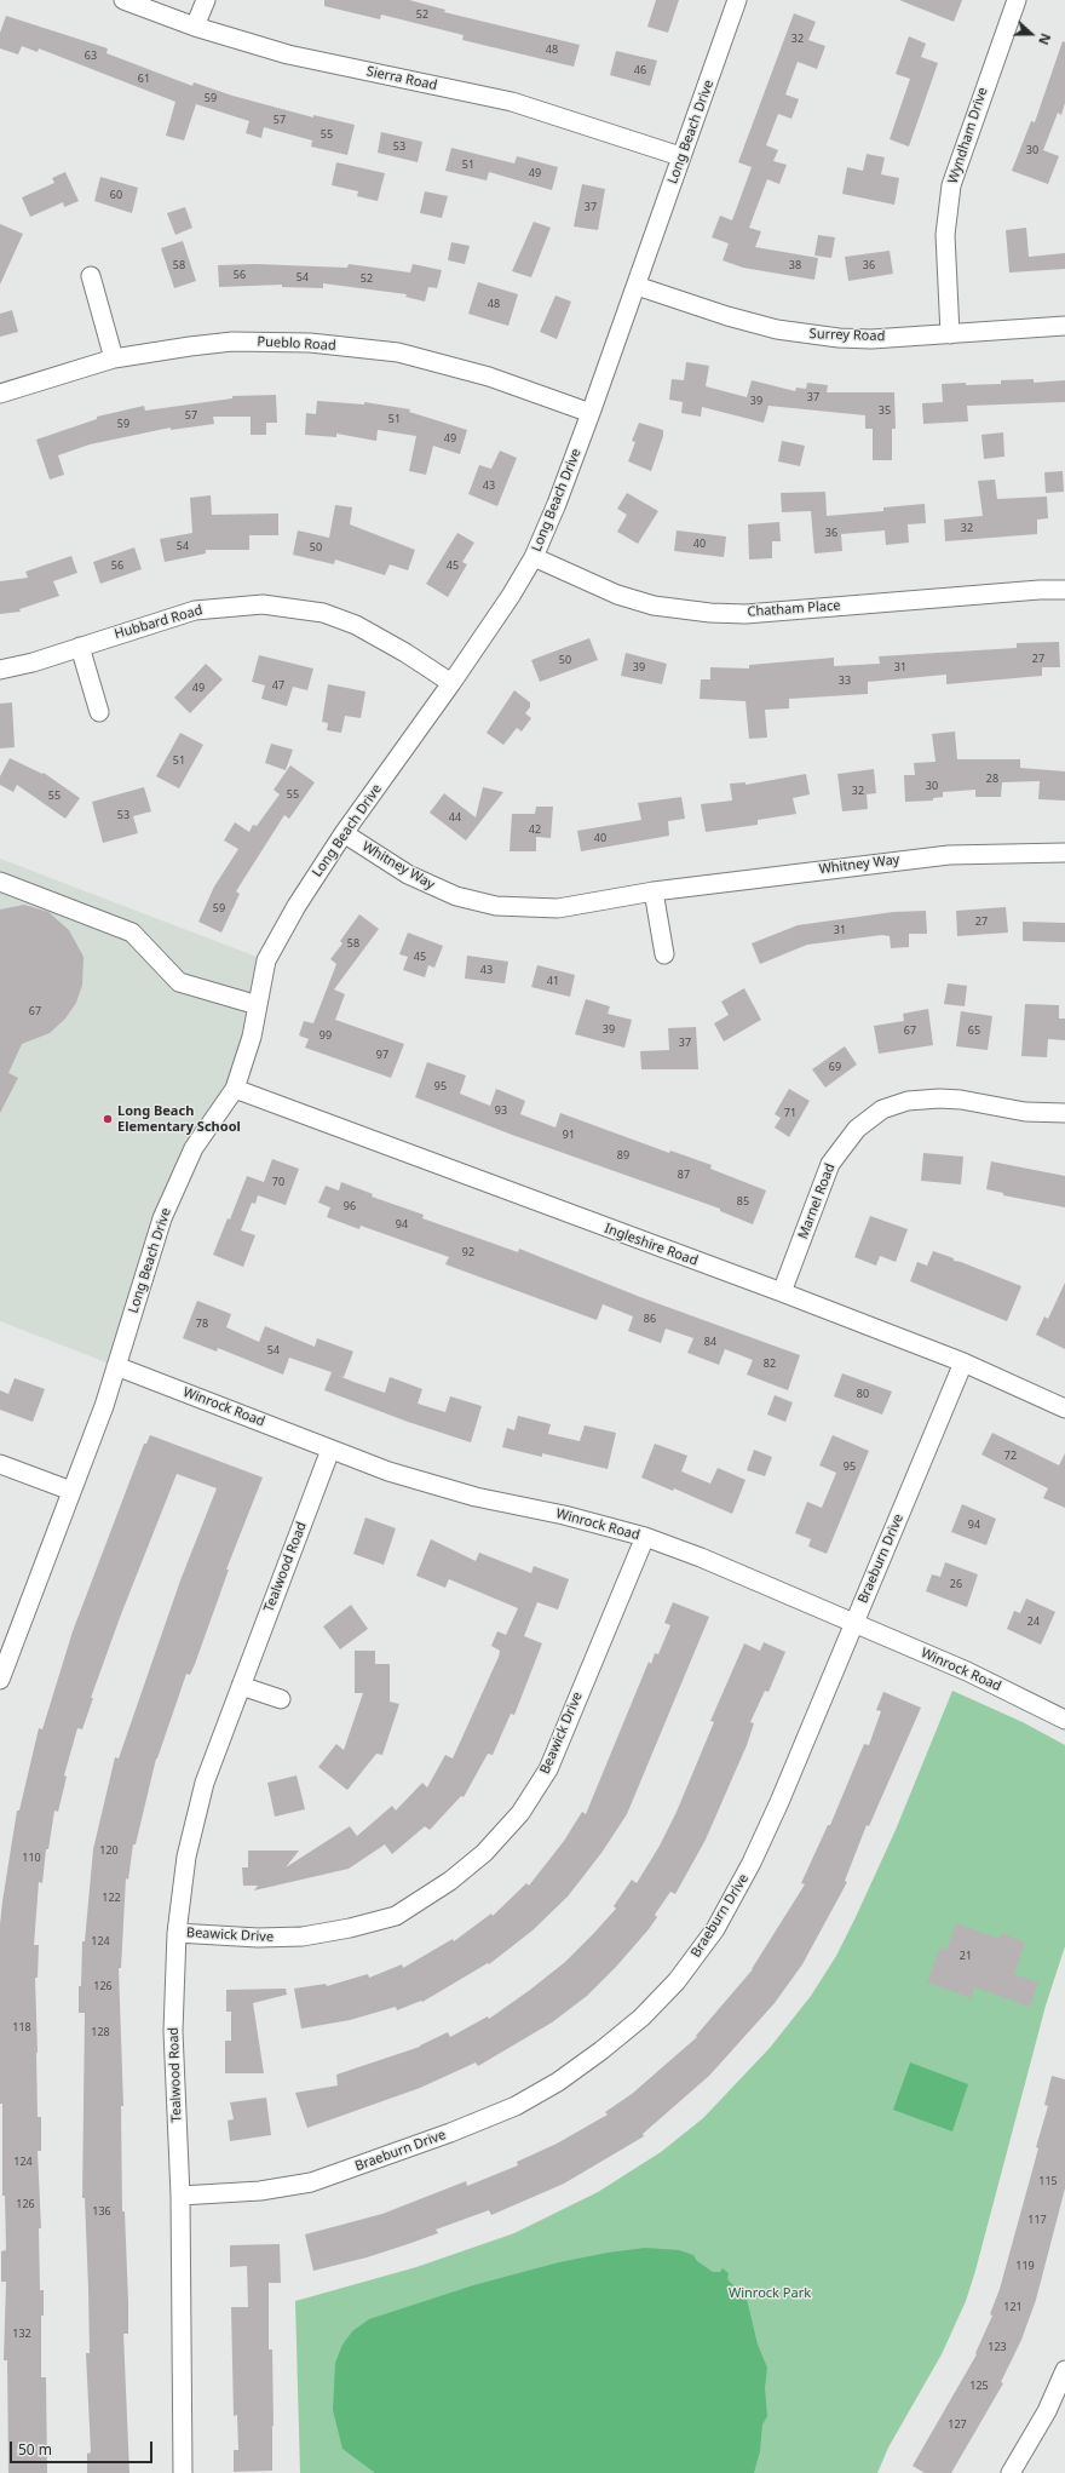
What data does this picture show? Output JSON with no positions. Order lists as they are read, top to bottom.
{
  "streets": {
    "street": [
      "Sierra Road",
      "Long Beach Drive",
      "Wyndham Drive",
      "Surrey Road",
      "Pueblo Road",
      "Chatham Place",
      "Hubbard Road",
      "Whitney Way",
      "Marnel Road",
      "Ingleshire Road",
      "Winrock Road",
      "Braeburn Drive",
      "Tealwood Road",
      "Beawick Drive"
    ]
  },
  "crossings": [
    ["Sierra Road", "Long Beach Drive"],
    ["Long Beach Drive", "Surrey Road"],
    ["Long Beach Drive", "Pueblo Road"],
    ["Long Beach Drive", "Chatham Place"],
    ["Long Beach Drive", "Hubbard Road"],
    ["Long Beach Drive", "Whitney Way"],
    ["Long Beach Drive", "Ingleshire Road"],
    ["Long Beach Drive", "Winrock Road"],
    ["Wyndham Drive", "Surrey Road"],
    ["Marnel Road", "Ingleshire Road"],
    ["Ingleshire Road", "Braeburn Drive"],
    ["Winrock Road", "Braeburn Drive"],
    ["Winrock Road", "Tealwood Road"],
    ["Winrock Road", "Beawick Drive"],
    ["Braeburn Drive", "Tealwood Road"],
    ["Tealwood Road", "Beawick Drive"]
  ],
  "parks": ["Winrock Park"],
  "places": ["Long Beach Elementary School"],
  "house_numbers": [
    "52",
    "32",
    "48",
    "63",
    "46",
    "61",
    "59",
    "57",
    "55",
    "53",
    "30",
    "51",
    "49",
    "60",
    "37",
    "58",
    "38",
    "36",
    "56",
    "54",
    "52",
    "48",
    "37",
    "39",
    "35",
    "57",
    "51",
    "59",
    "49",
    "43",
    "32",
    "36",
    "40",
    "54",
    "50",
    "56",
    "45",
    "27",
    "50",
    "39",
    "31",
    "33",
    "47",
    "49",
    "51",
    "28",
    "30",
    "32",
    "55",
    "55",
    "53",
    "44",
    "42",
    "40",
    "59",
    "27",
    "31",
    "58",
    "45",
    "43",
    "41",
    "67",
    "39",
    "67",
    "65",
    "99",
    "37",
    "97",
    "69",
    "95",
    "93",
    "71",
    "91",
    "89",
    "87",
    "70",
    "85",
    "96",
    "94",
    "92",
    "86",
    "78",
    "84",
    "54",
    "82",
    "80",
    "72",
    "95",
    "94",
    "26",
    "24",
    "120",
    "110",
    "122",
    "124",
    "21",
    "126",
    "118",
    "128",
    "124",
    "115",
    "126",
    "136",
    "117",
    "119",
    "121",
    "132",
    "123",
    "125",
    "127"
  ],
  "scale_bar": "50 m",
  "north": "right"
}
